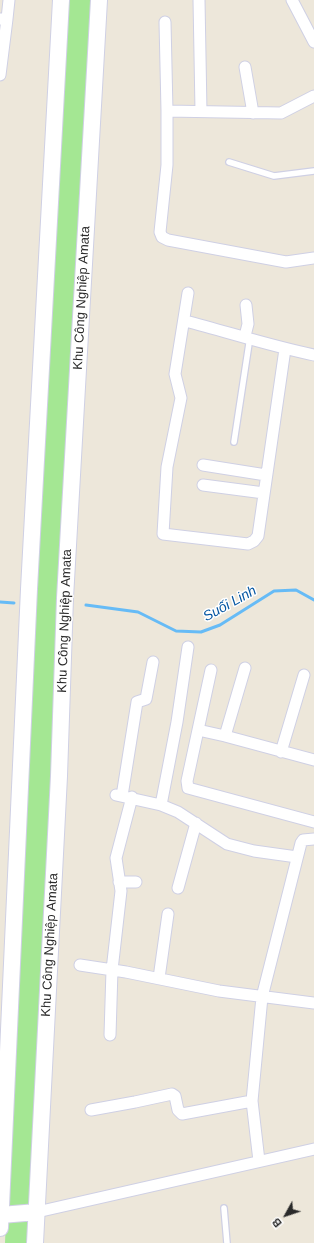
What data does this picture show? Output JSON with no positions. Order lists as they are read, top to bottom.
{
  "streets": {
    "street": ["Khu Công Nghiệp Amata"]
  },
  "water": ["Suối Linh"],
  "north": "bottom left"
}
